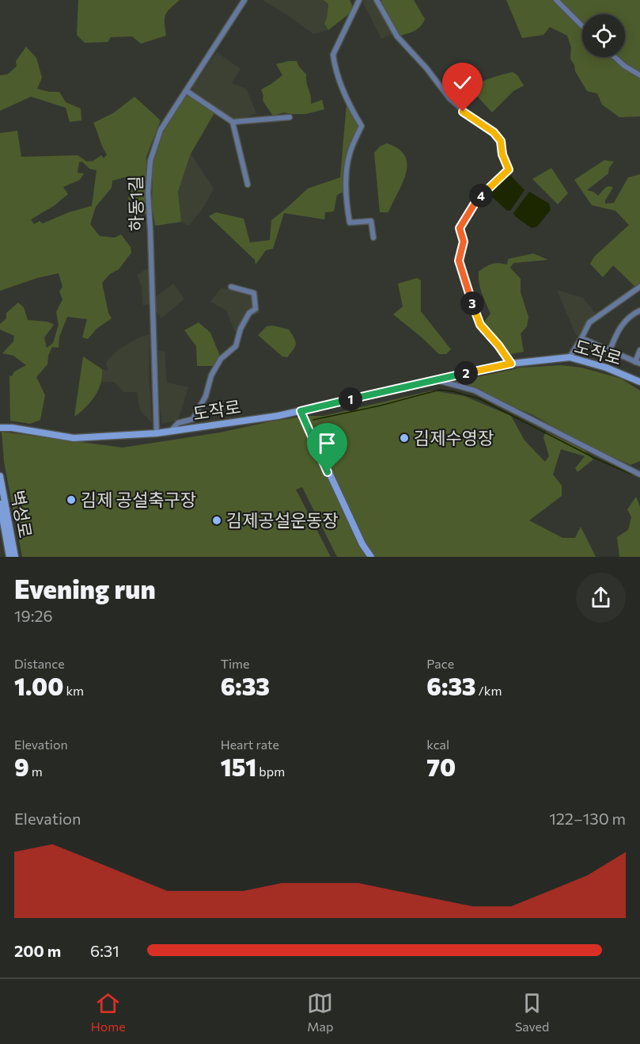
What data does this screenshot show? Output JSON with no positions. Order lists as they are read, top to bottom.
{
  "streets": {
    "street": ["하동1길", "도작로", "벽성로"]
  },
  "crossings": [
    ["하동1길", "도작로"]
  ],
  "places": ["김제수영장", "김제 공설축구장", "김제공설운동장"],
  "page": {
    "pins": [
      "4",
      "3",
      "2",
      "1"
    ],
    "heading": ["Evening run", "19:26"],
    "stats": [
      ["Distance", "1.00 km"],
      ["Time", "6:33"],
      ["Pace", "6:33 /km"],
      ["Elevation", "9 m"],
      ["Heart rate", "151 bpm"],
      ["kcal", "70"]
    ],
    "chart": ["Elevation", "122–130 m"],
    "list": [
      {
        "name": "200 m",
        "note": "6:31"
      }
    ],
    "tabs": ["Home", "Map", "Saved"]
  }
}
